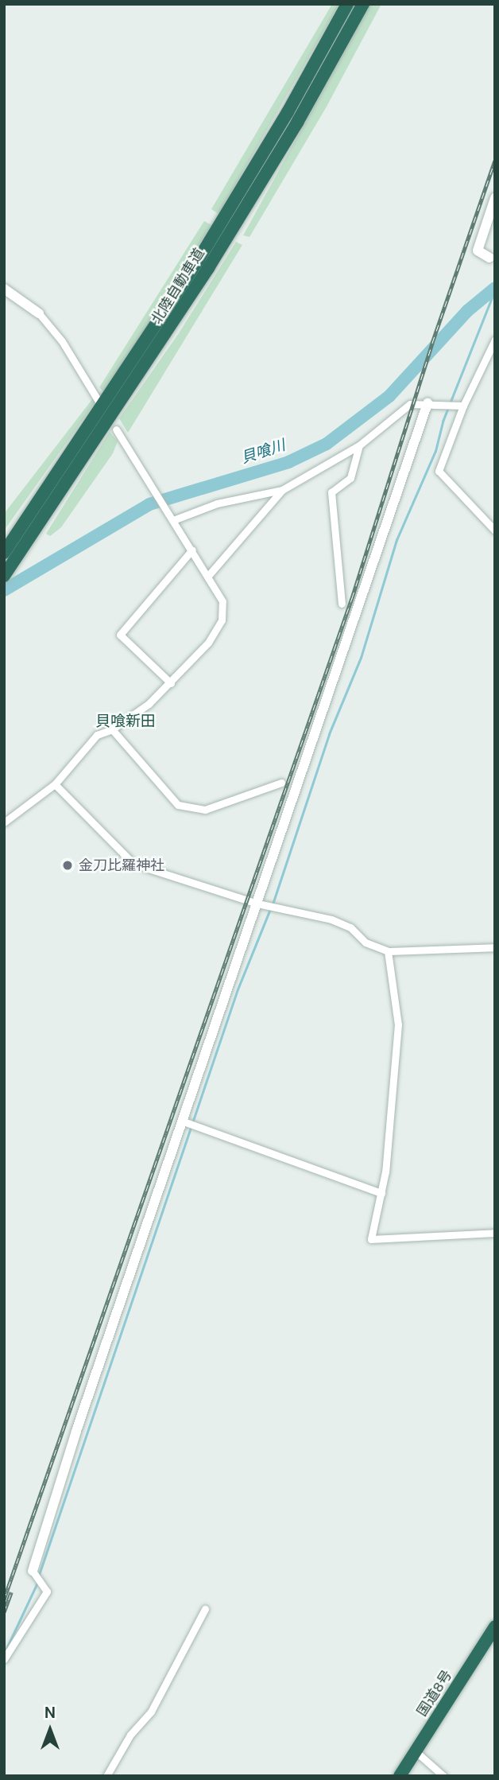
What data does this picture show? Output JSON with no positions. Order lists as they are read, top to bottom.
{
  "streets": {
    "highway": ["北陸自動車道", "国道8号"]
  },
  "districts": ["貝喰新田"],
  "water": ["貝喰川"],
  "places": ["金刀比羅神社"],
  "north": "top"
}
